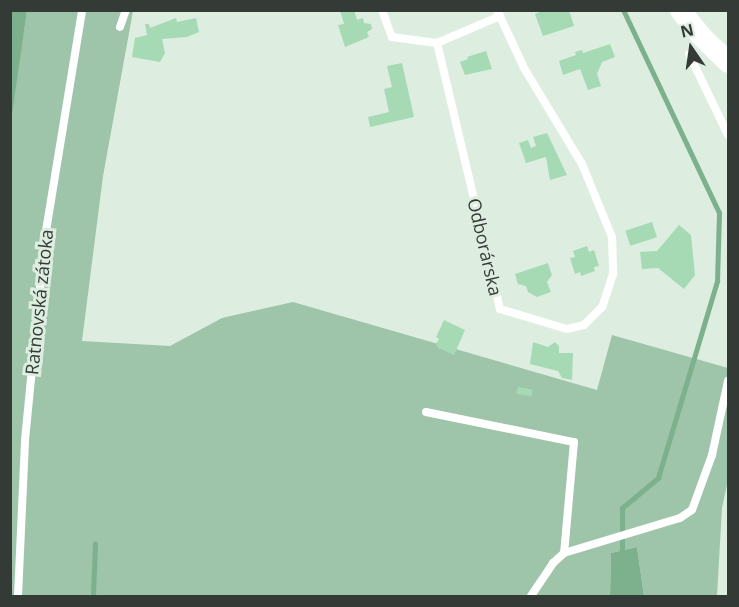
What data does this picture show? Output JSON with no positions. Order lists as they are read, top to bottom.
{
  "streets": {
    "lane": ["Odborárska", "Ratnovská zátoka"]
  },
  "north": "top"
}
